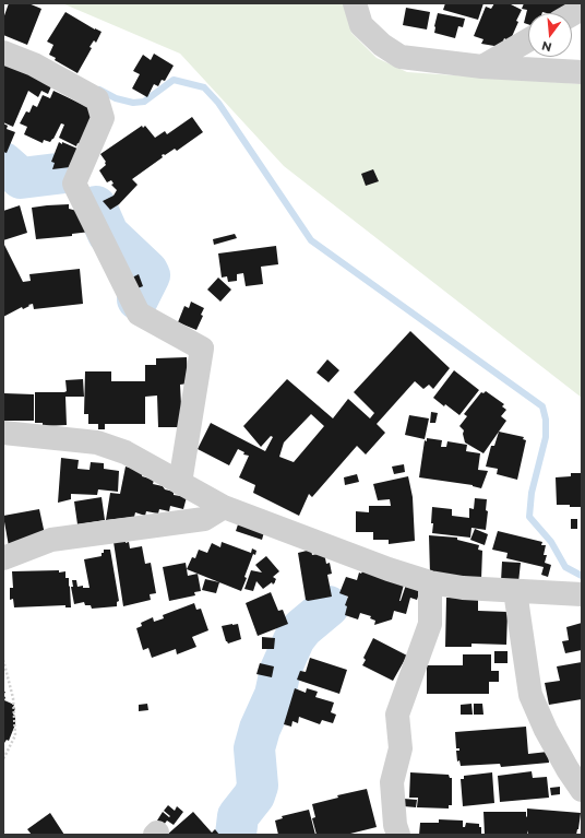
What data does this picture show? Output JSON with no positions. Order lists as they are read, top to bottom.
{
  "north": "bottom"
}
